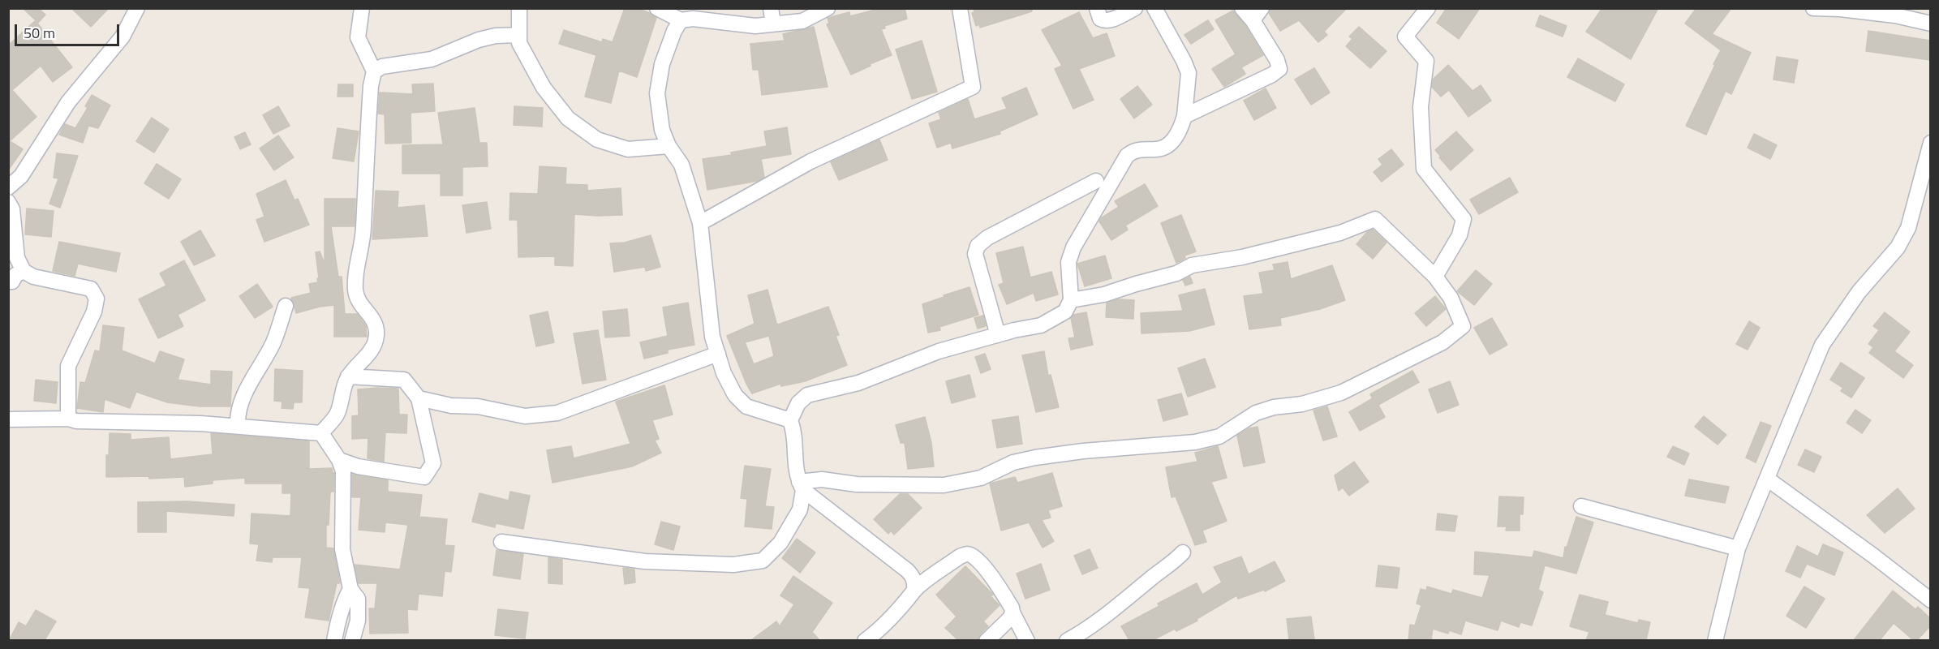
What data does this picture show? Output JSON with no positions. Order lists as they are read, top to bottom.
{
  "scale_bar": "50 m"
}
